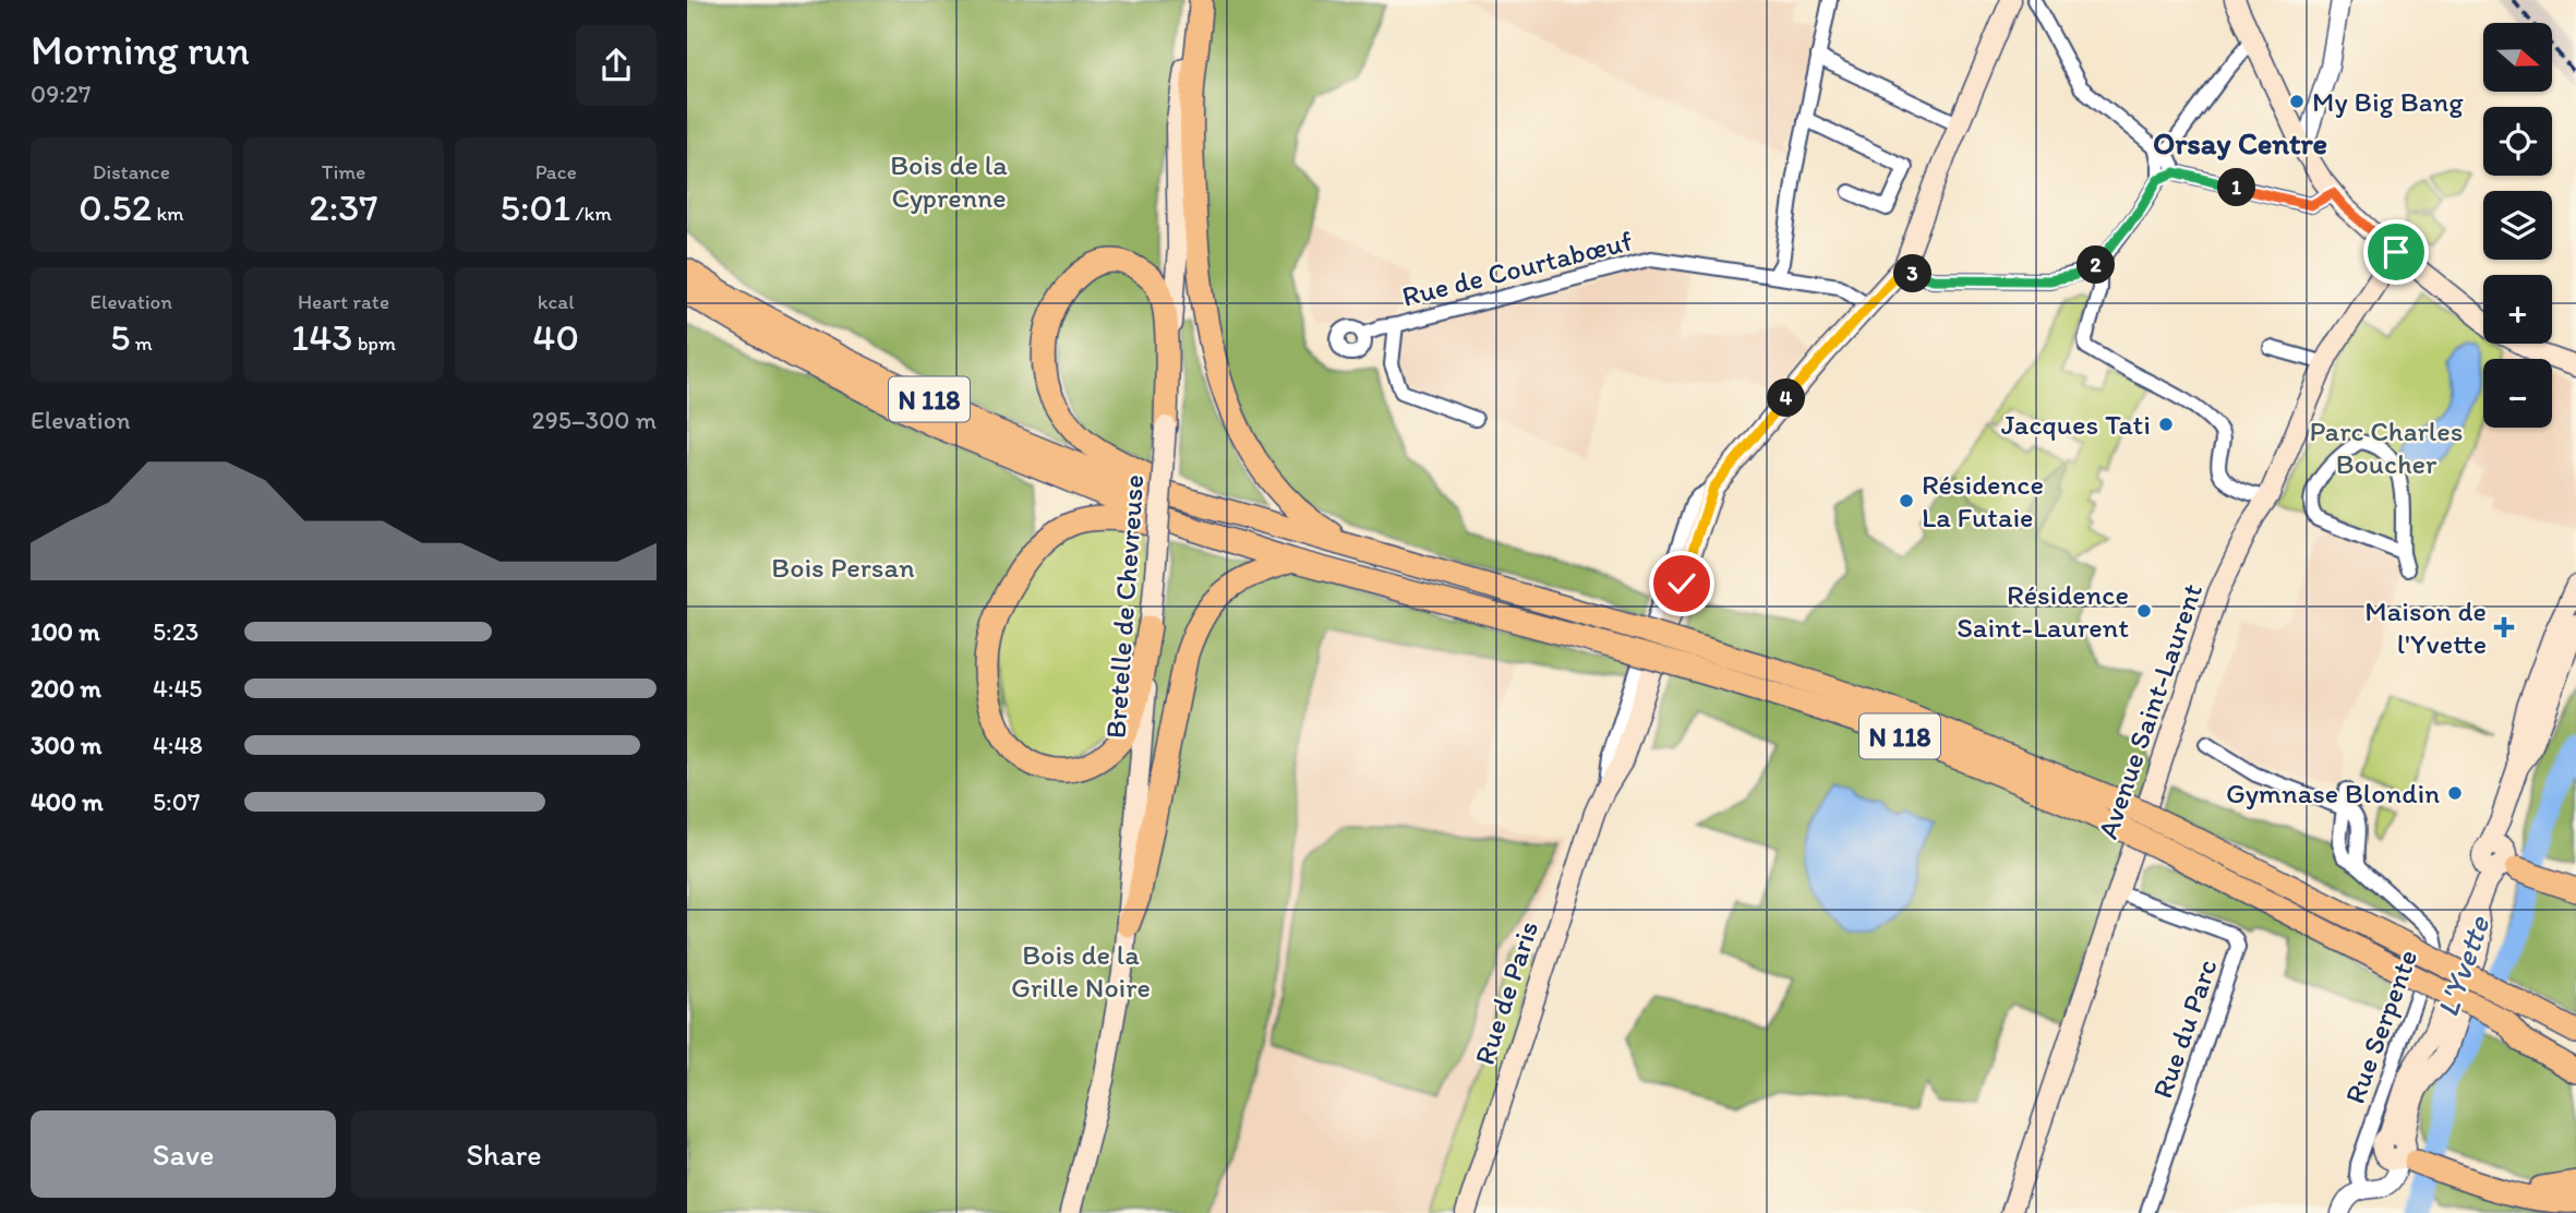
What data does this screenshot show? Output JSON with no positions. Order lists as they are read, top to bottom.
{
  "streets": {
    "highway": ["N 118"],
    "main road": ["Bretelle de Chevreuse", "Avenue Saint-Laurent", "Rue de Paris"],
    "street": ["Rue de Courtabœuf", "Rue Serpente", "Rue du Parc"]
  },
  "crossings": [
    ["Avenue Saint-Laurent", "Rue du Parc"]
  ],
  "districts": ["Orsay Centre"],
  "water": ["L'Yvette"],
  "parks": [
    "Bois de la Cyprenne",
    "Parc Charles Boucher",
    "Bois Persan",
    "Bois de la Grille Noire"
  ],
  "places": {
    "other": [
      "My Big Bang",
      "Jacques Tati",
      "Résidence La Futaie",
      "Résidence Saint-Laurent",
      "Gymnase Blondin"
    ],
    "health": ["Maison de l'Yvette"]
  },
  "north": "right",
  "page": {
    "heading": ["Morning run", "09:27"],
    "map_buttons": ["+", "−"],
    "stats": [
      ["Distance", "0.52 km"],
      ["Time", "2:37"],
      ["Pace", "5:01 /km"],
      ["Elevation", "5 m"],
      ["Heart rate", "143 bpm"],
      ["kcal", "40"]
    ],
    "pins": [
      "1",
      "2",
      "3",
      "4"
    ],
    "chart": ["Elevation", "295–300 m"],
    "list": [
      {
        "name": "100 m",
        "note": "5:23"
      },
      {
        "name": "200 m",
        "note": "4:45"
      },
      {
        "name": "300 m",
        "note": "4:48"
      },
      {
        "name": "400 m",
        "note": "5:07"
      }
    ],
    "buttons": ["Save", "Share"]
  }
}
